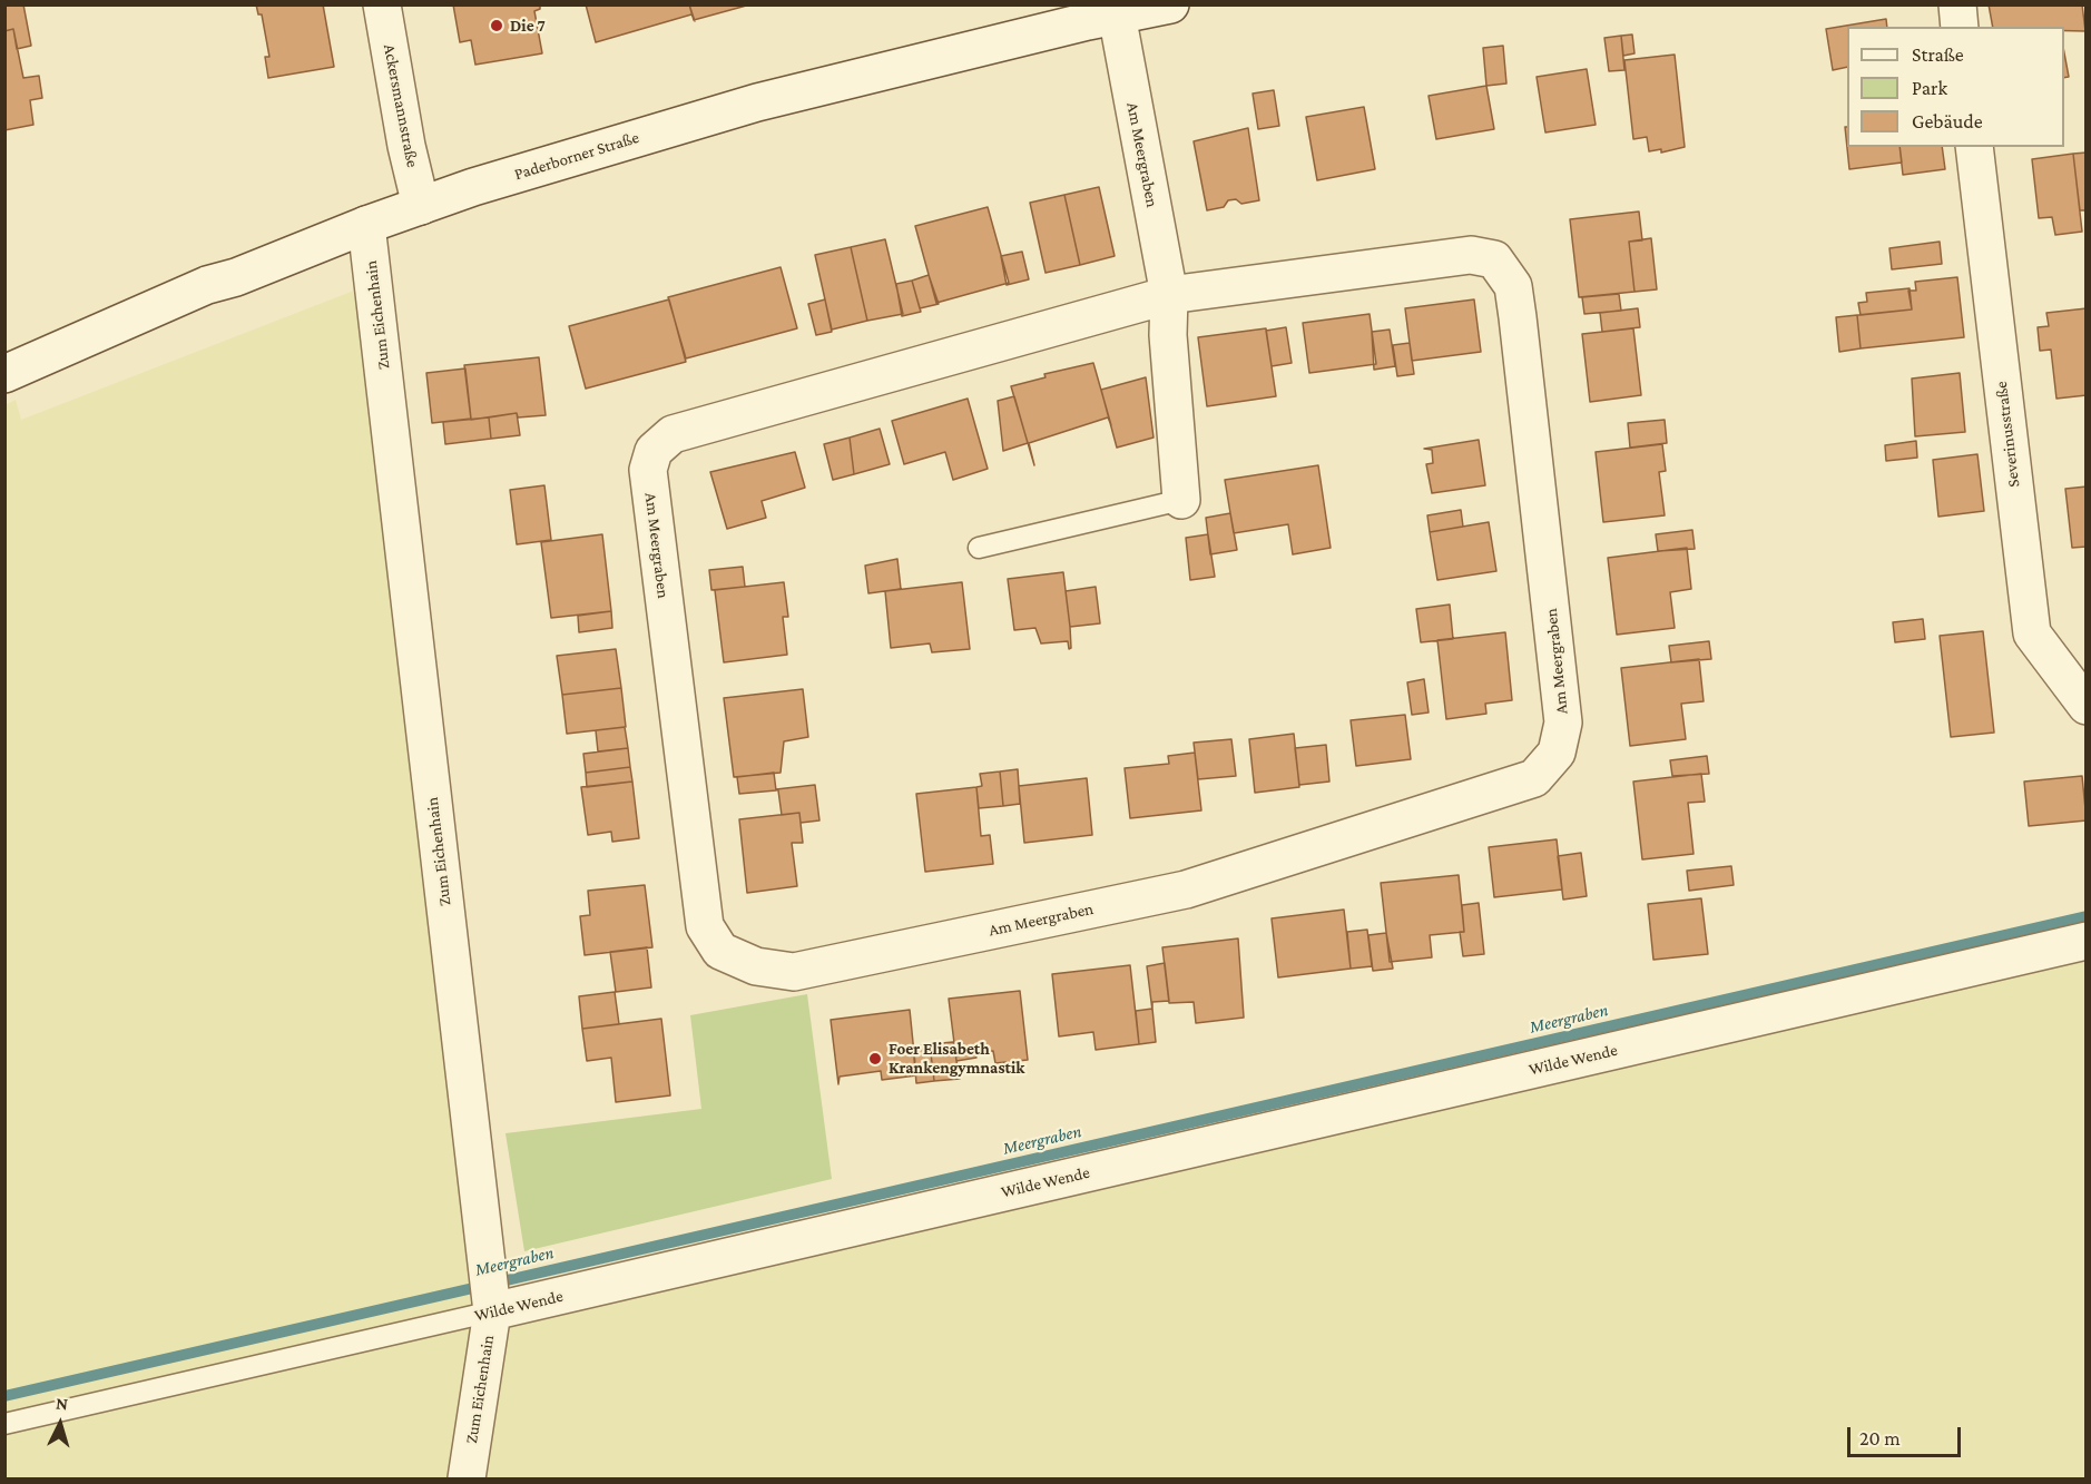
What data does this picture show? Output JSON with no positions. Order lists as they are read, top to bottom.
{
  "streets": {
    "street": [
      "Ackersmannstraße",
      "Am Meergraben",
      "Paderborner Straße",
      "Zum Eichenhain",
      "Severinusstraße",
      "Wilde Wende"
    ]
  },
  "crossings": [
    ["Ackersmannstraße", "Paderborner Straße"],
    ["Am Meergraben", "Paderborner Straße"],
    ["Paderborner Straße", "Zum Eichenhain"],
    ["Zum Eichenhain", "Wilde Wende"]
  ],
  "water": ["Meergraben"],
  "places": ["Die 7", "Foer Elisabeth Krankengymnastik"],
  "legend": ["Straße", "Park", "Gebäude"],
  "scale_bar": "20 m",
  "north": "top"
}
